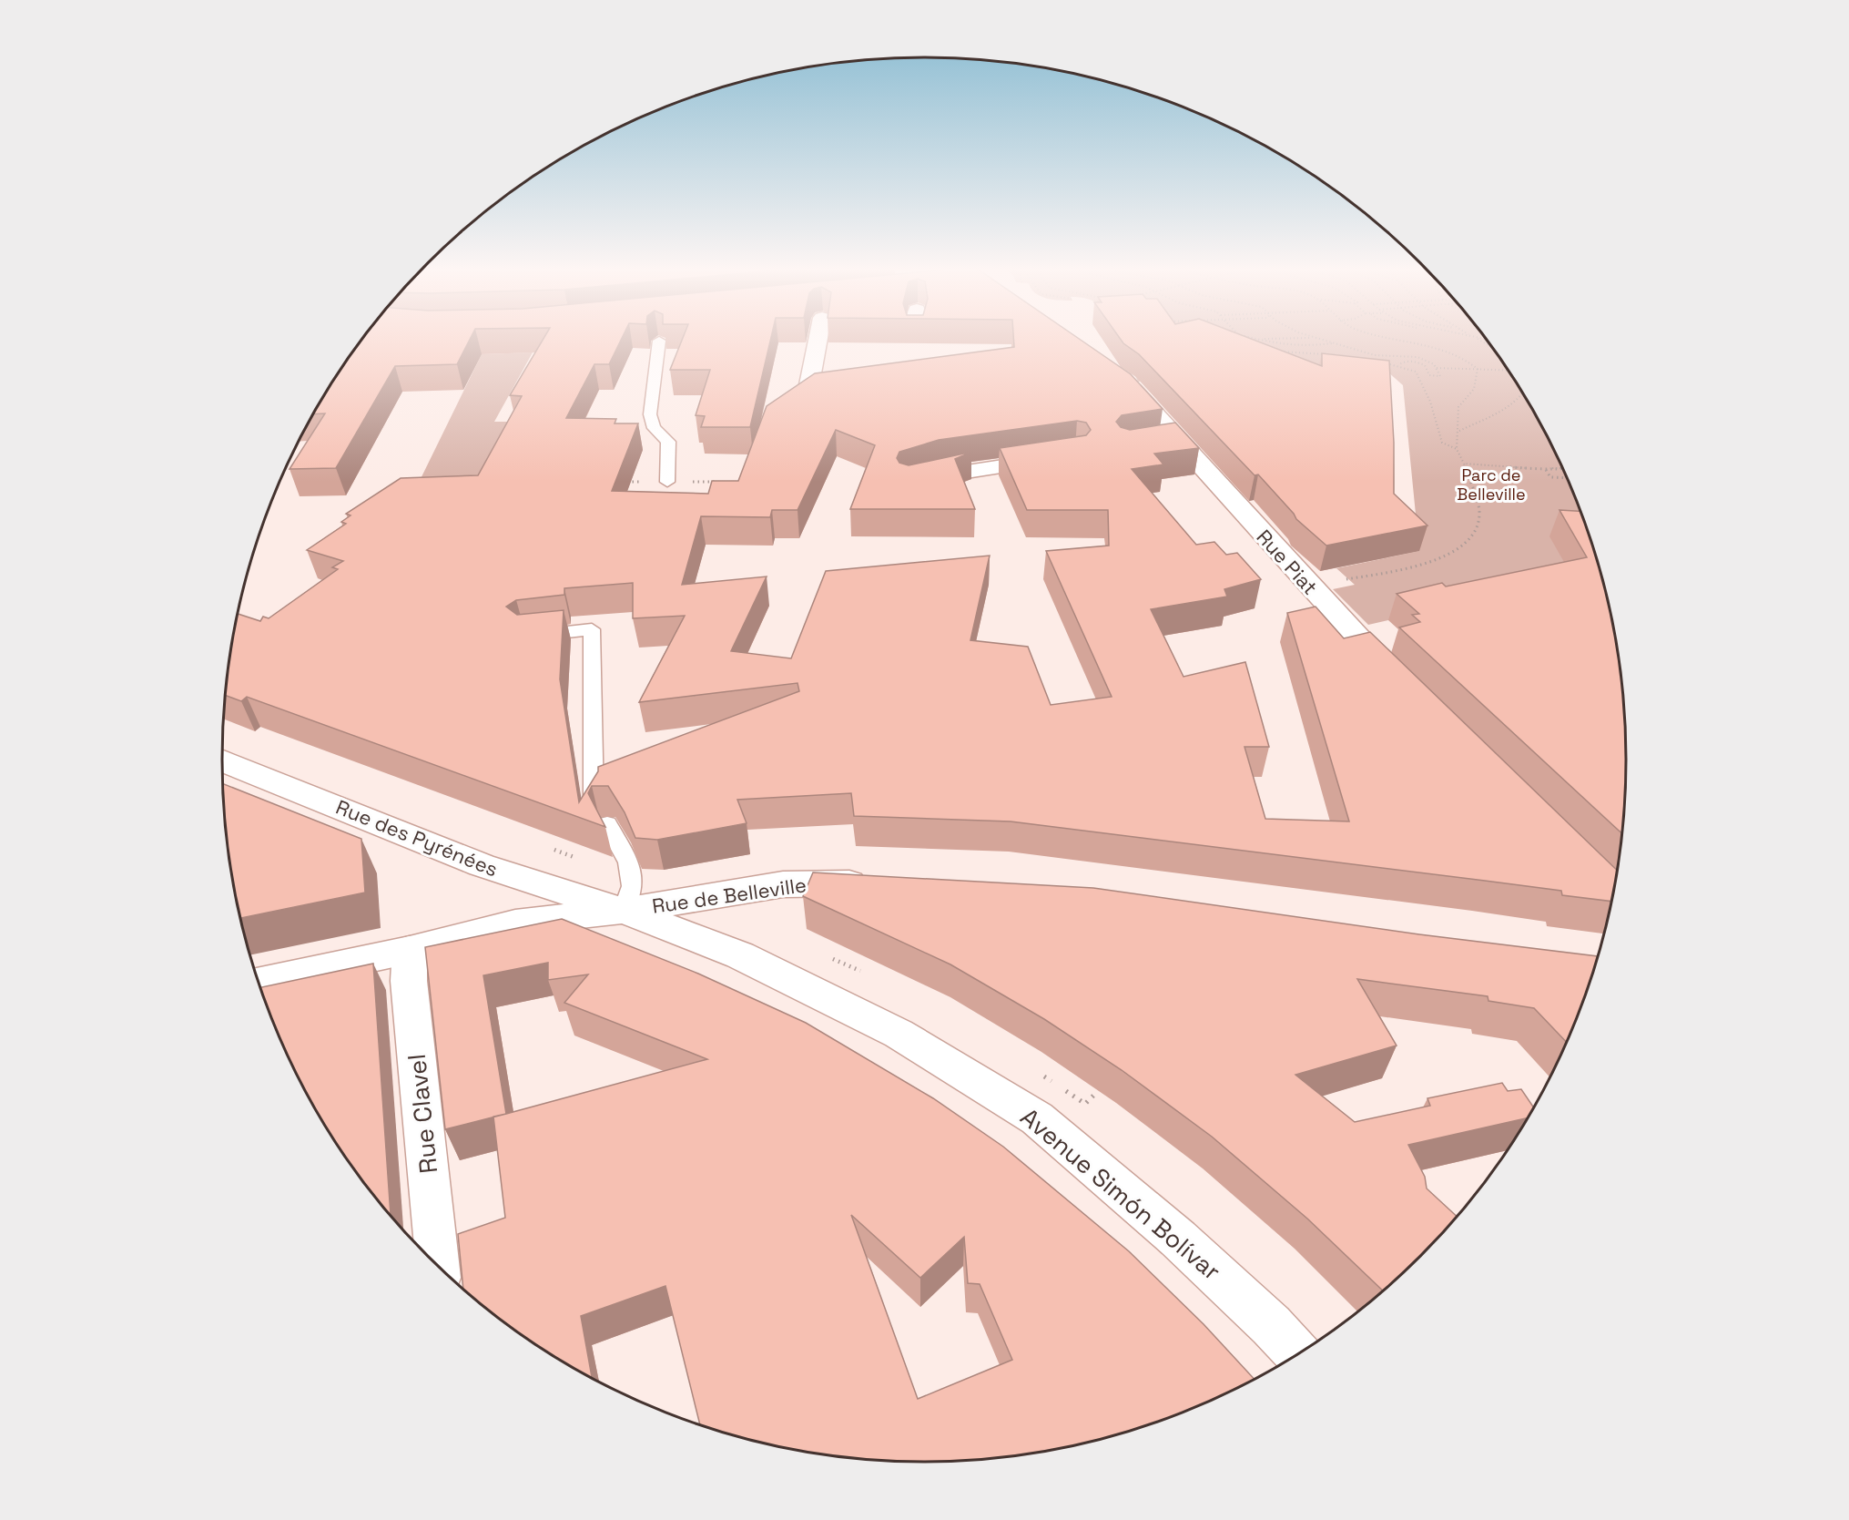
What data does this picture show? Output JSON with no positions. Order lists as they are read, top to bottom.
{
  "streets": {
    "street": [
      "Rue Piat",
      "Rue des Pyrénées",
      "Rue de Belleville",
      "Rue Clavel",
      "Avenue Simón Bolívar"
    ]
  },
  "crossings": [
    ["Rue des Pyrénées", "Rue de Belleville"],
    ["Rue des Pyrénées", "Avenue Simón Bolívar"],
    ["Rue de Belleville", "Rue Clavel"],
    ["Rue de Belleville", "Avenue Simón Bolívar"]
  ],
  "parks": ["Parc de Belleville"]
}
